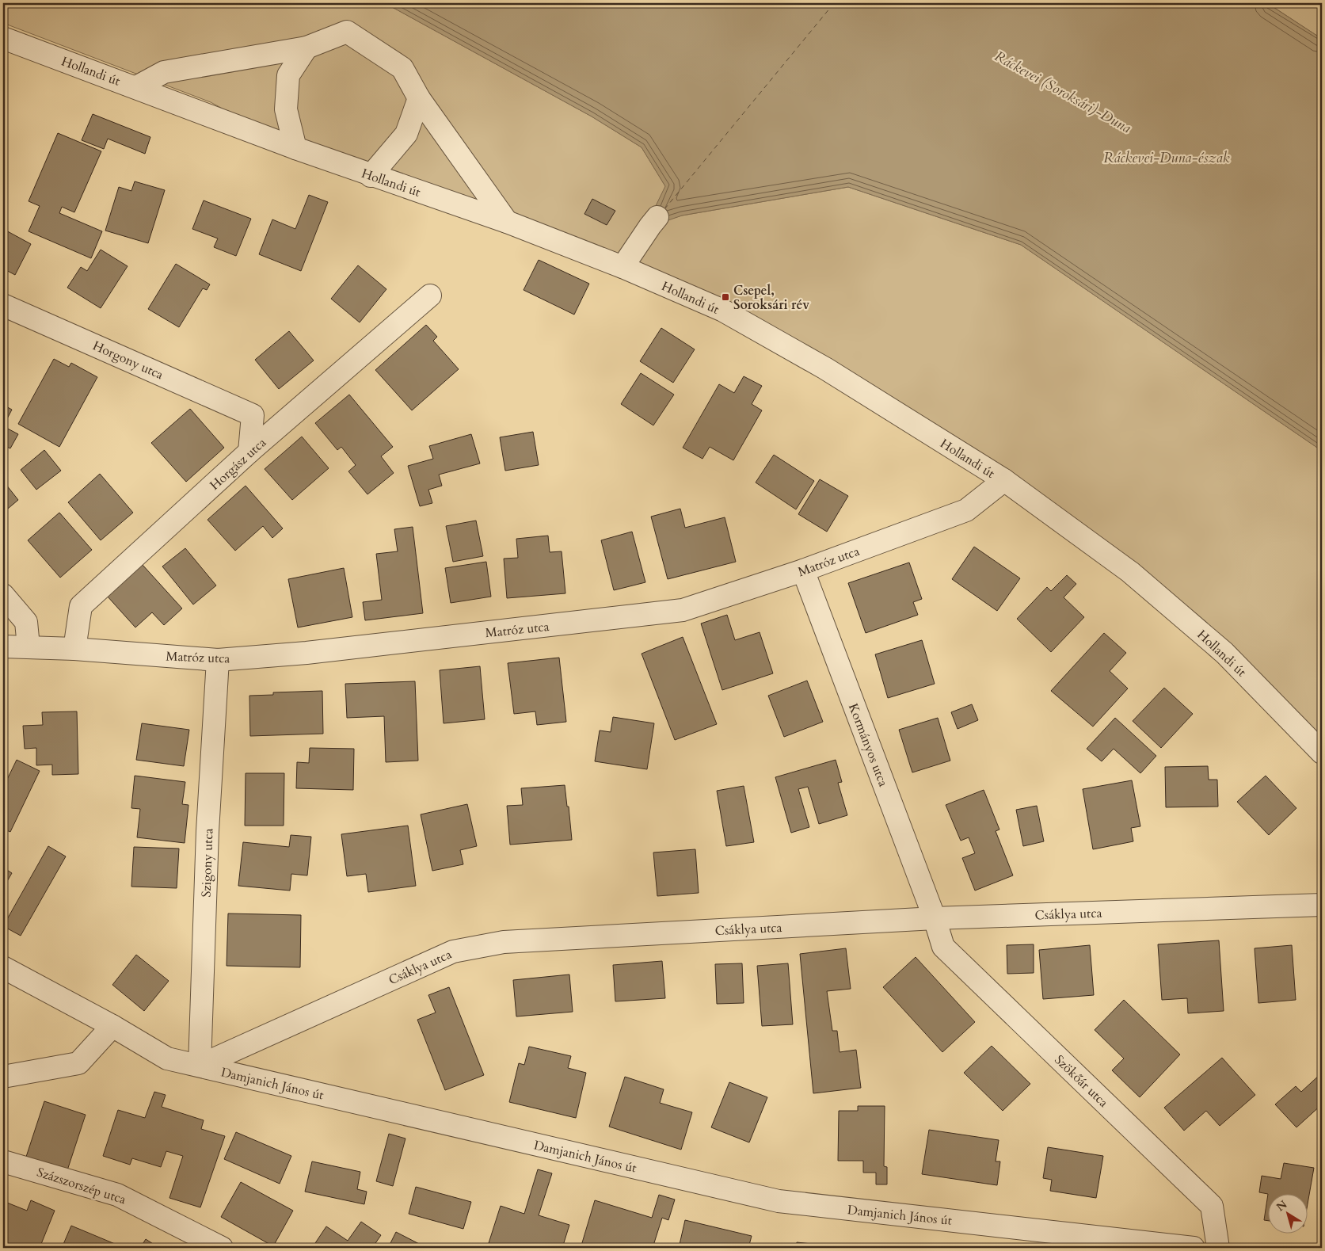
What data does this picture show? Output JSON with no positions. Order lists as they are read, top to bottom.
{
  "streets": {
    "street": [
      "Hollandi út",
      "Horgony utca",
      "Horgász utca",
      "Matróz utca",
      "Kormányos utca",
      "Szigony utca",
      "Csáklya utca",
      "Szökőár utca",
      "Damjanich János út",
      "Százszorszép utca"
    ]
  },
  "crossings": [
    ["Hollandi út", "Matróz utca"],
    ["Horgony utca", "Horgász utca"],
    ["Horgász utca", "Matróz utca"],
    ["Matróz utca", "Kormányos utca"],
    ["Matróz utca", "Szigony utca"],
    ["Kormányos utca", "Csáklya utca"],
    ["Kormányos utca", "Szökőár utca"],
    ["Szigony utca", "Csáklya utca"],
    ["Szigony utca", "Damjanich János út"],
    ["Csáklya utca", "Szökőár utca"],
    ["Csáklya utca", "Damjanich János út"]
  ],
  "water": ["Ráckevei (Soroksári)-Duna", "Ráckevei-Duna-észak"],
  "places": {
    "transit": ["Csepel, Soroksári rév"]
  },
  "north": "top left"
}
